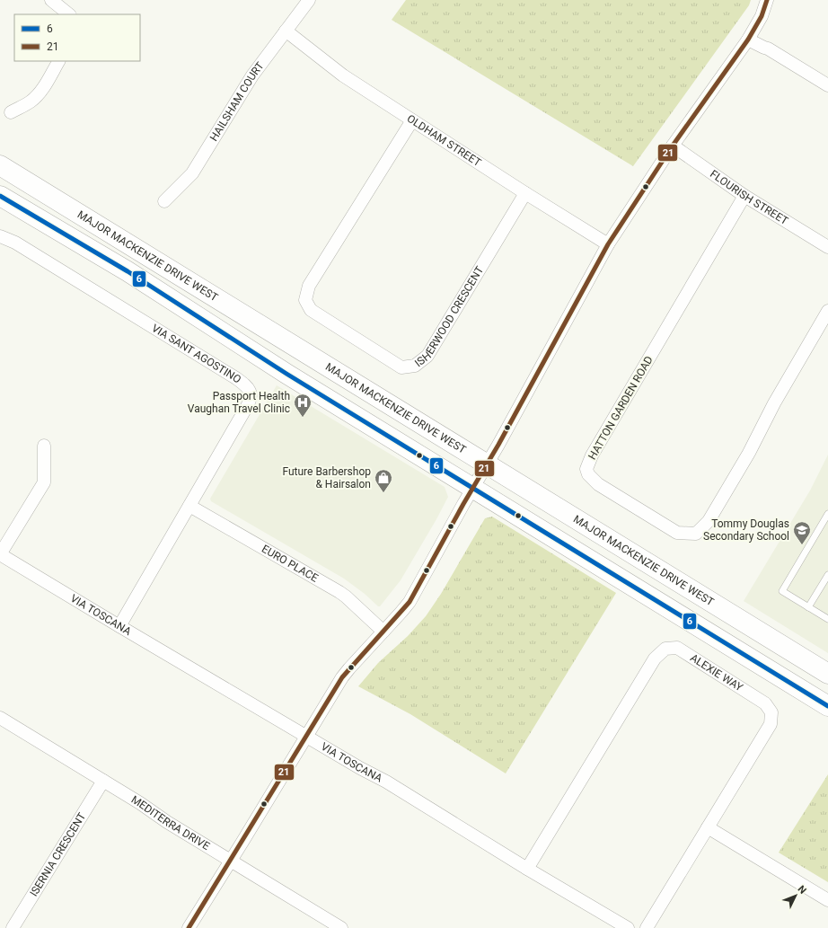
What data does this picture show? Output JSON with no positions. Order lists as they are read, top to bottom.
{
  "streets": {
    "main road": ["MAJOR MACKENZIE DRIVE WEST"],
    "street": [
      "HAILSHAM COURT",
      "OLDHAM STREET",
      "FLOURISH STREET",
      "ISHERWOOD CRESCENT",
      "VIA SANT AGOSTINO",
      "HATTON GARDEN ROAD",
      "EURO PLACE",
      "VIA TOSCANA",
      "ALEXIE WAY",
      "MEDITERRA DRIVE",
      "ISERNIA CRESCENT"
    ]
  },
  "crossings": [
    ["HAILSHAM COURT", "OLDHAM STREET"],
    ["OLDHAM STREET", "ISHERWOOD CRESCENT"],
    ["FLOURISH STREET", "HATTON GARDEN ROAD"],
    ["VIA SANT AGOSTINO", "EURO PLACE"],
    ["VIA SANT AGOSTINO", "VIA TOSCANA"],
    ["VIA TOSCANA", "ALEXIE WAY"],
    ["MEDITERRA DRIVE", "ISERNIA CRESCENT"]
  ],
  "places": {
    "hospital": ["Passport Health Vaughan Travel Clinic"],
    "shop": ["Future Barbershop & Hairsalon"],
    "school or university": ["Tommy Douglas Secondary School"]
  },
  "lines": ["transit line 21", "transit line 6"],
  "legend": ["6", "21"],
  "north": "top right"
}
